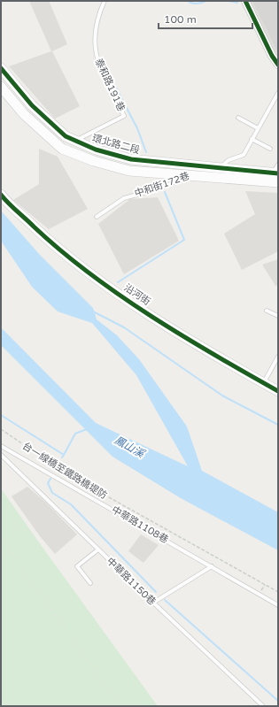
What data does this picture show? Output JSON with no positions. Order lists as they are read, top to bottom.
{
  "streets": {
    "street": ["環北路二段", "沿河街"],
    "lane": [
      "泰和路191巷",
      "中和街172巷",
      "中華路1108巷",
      "中華路1150巷"
    ],
    "path": ["台一線橋至鐵路橋堤防"]
  },
  "crossings": [
    ["泰和路191巷", "環北路二段"],
    ["環北路二段", "中和街172巷"]
  ],
  "water": ["鳳山溪"],
  "scale_bar": "100 m"
}
